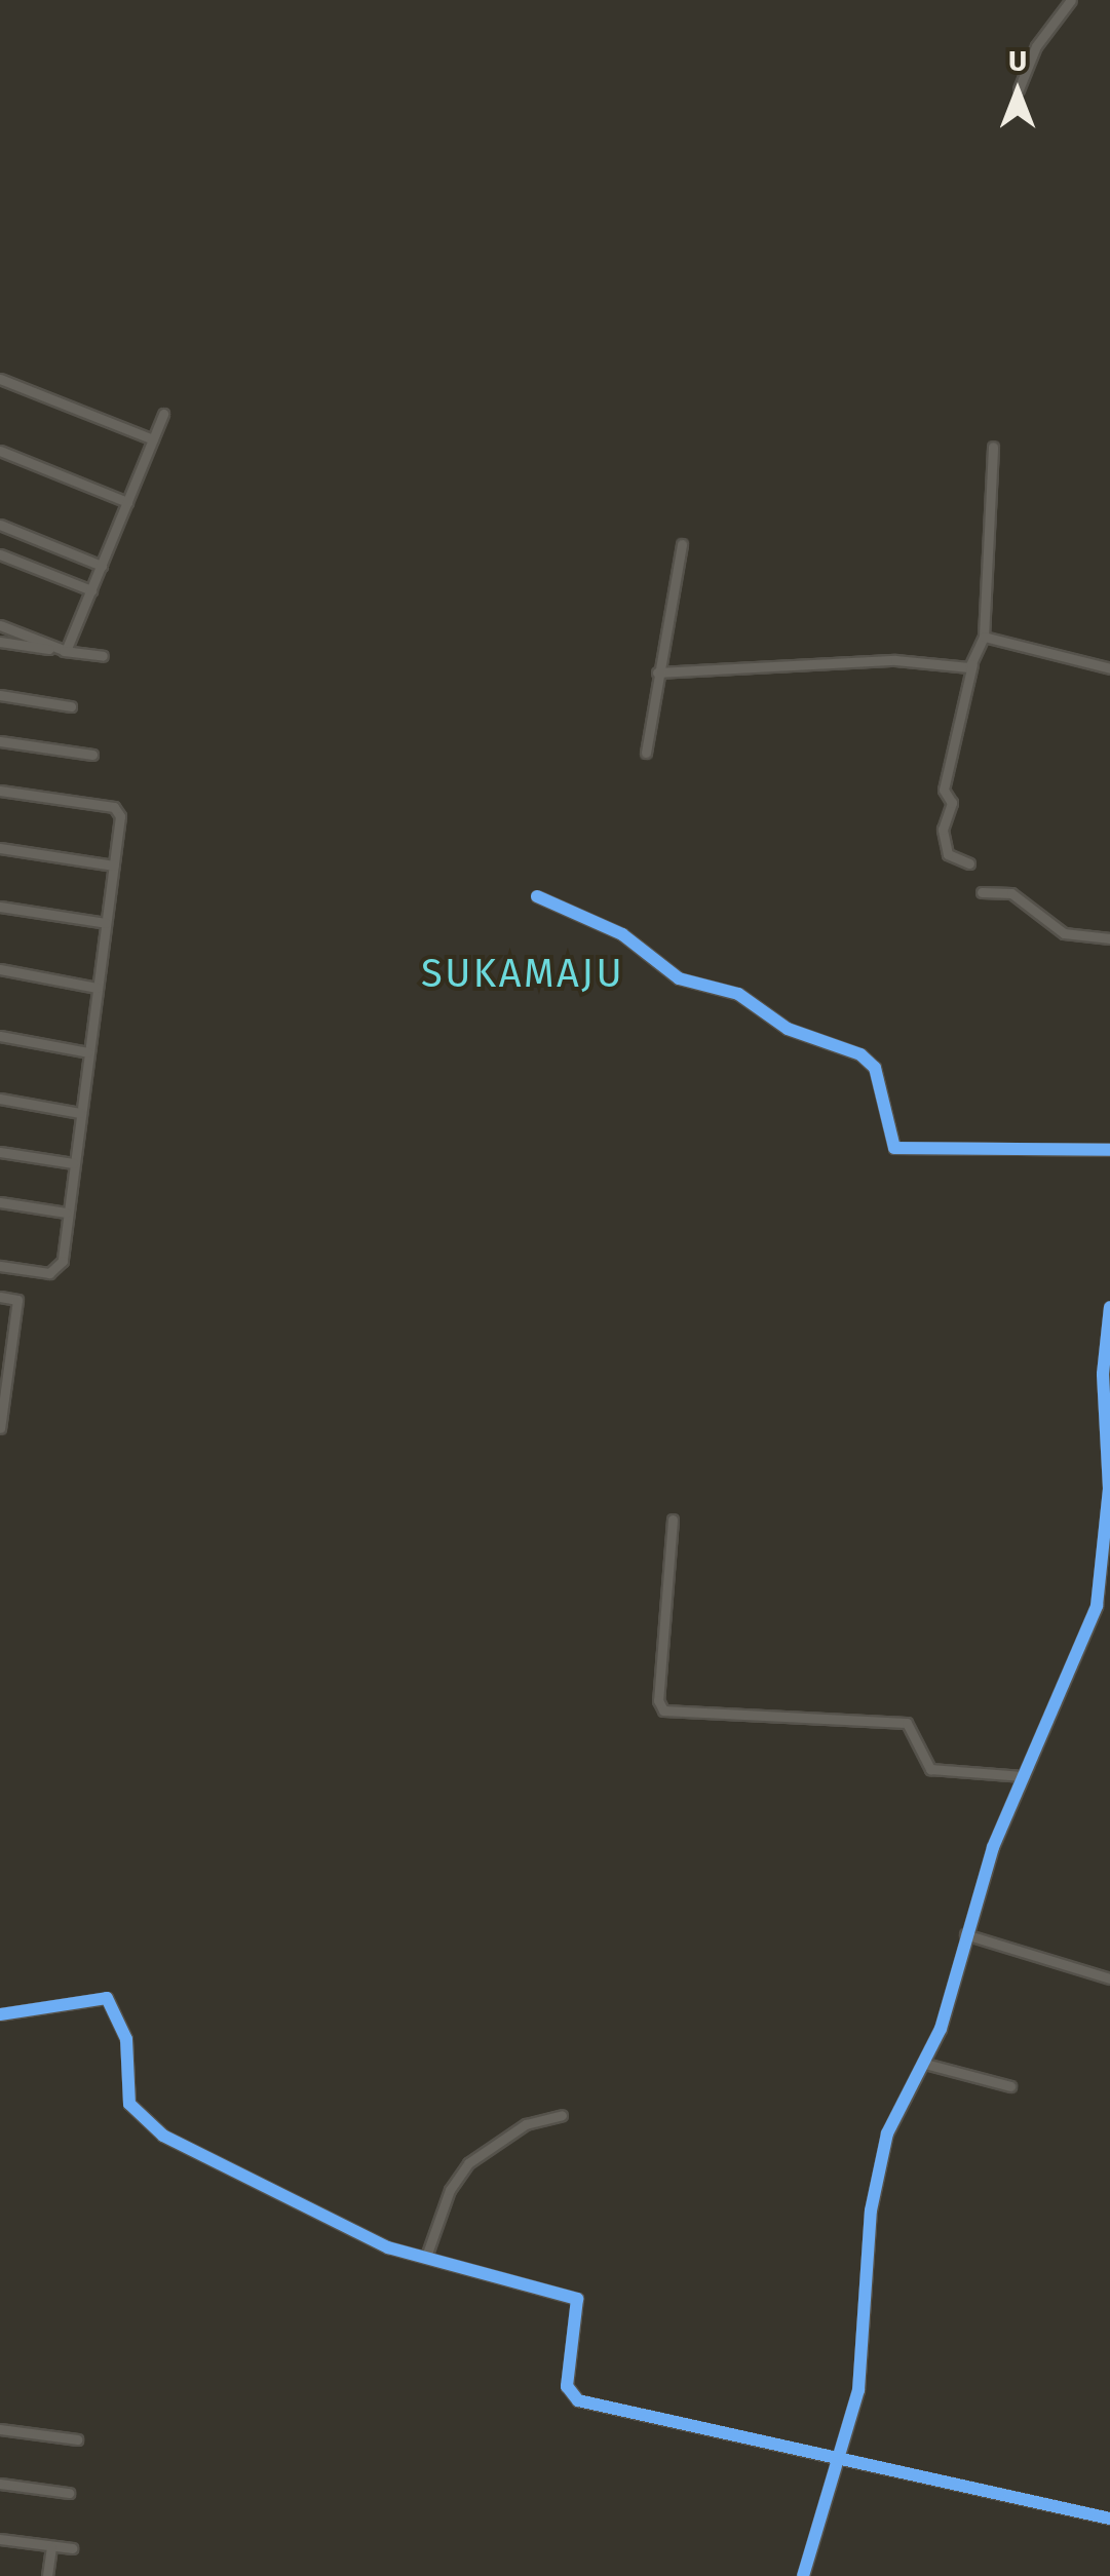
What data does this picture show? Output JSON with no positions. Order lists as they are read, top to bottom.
{
  "districts": ["SUKAMAJU"],
  "north": "top"
}
